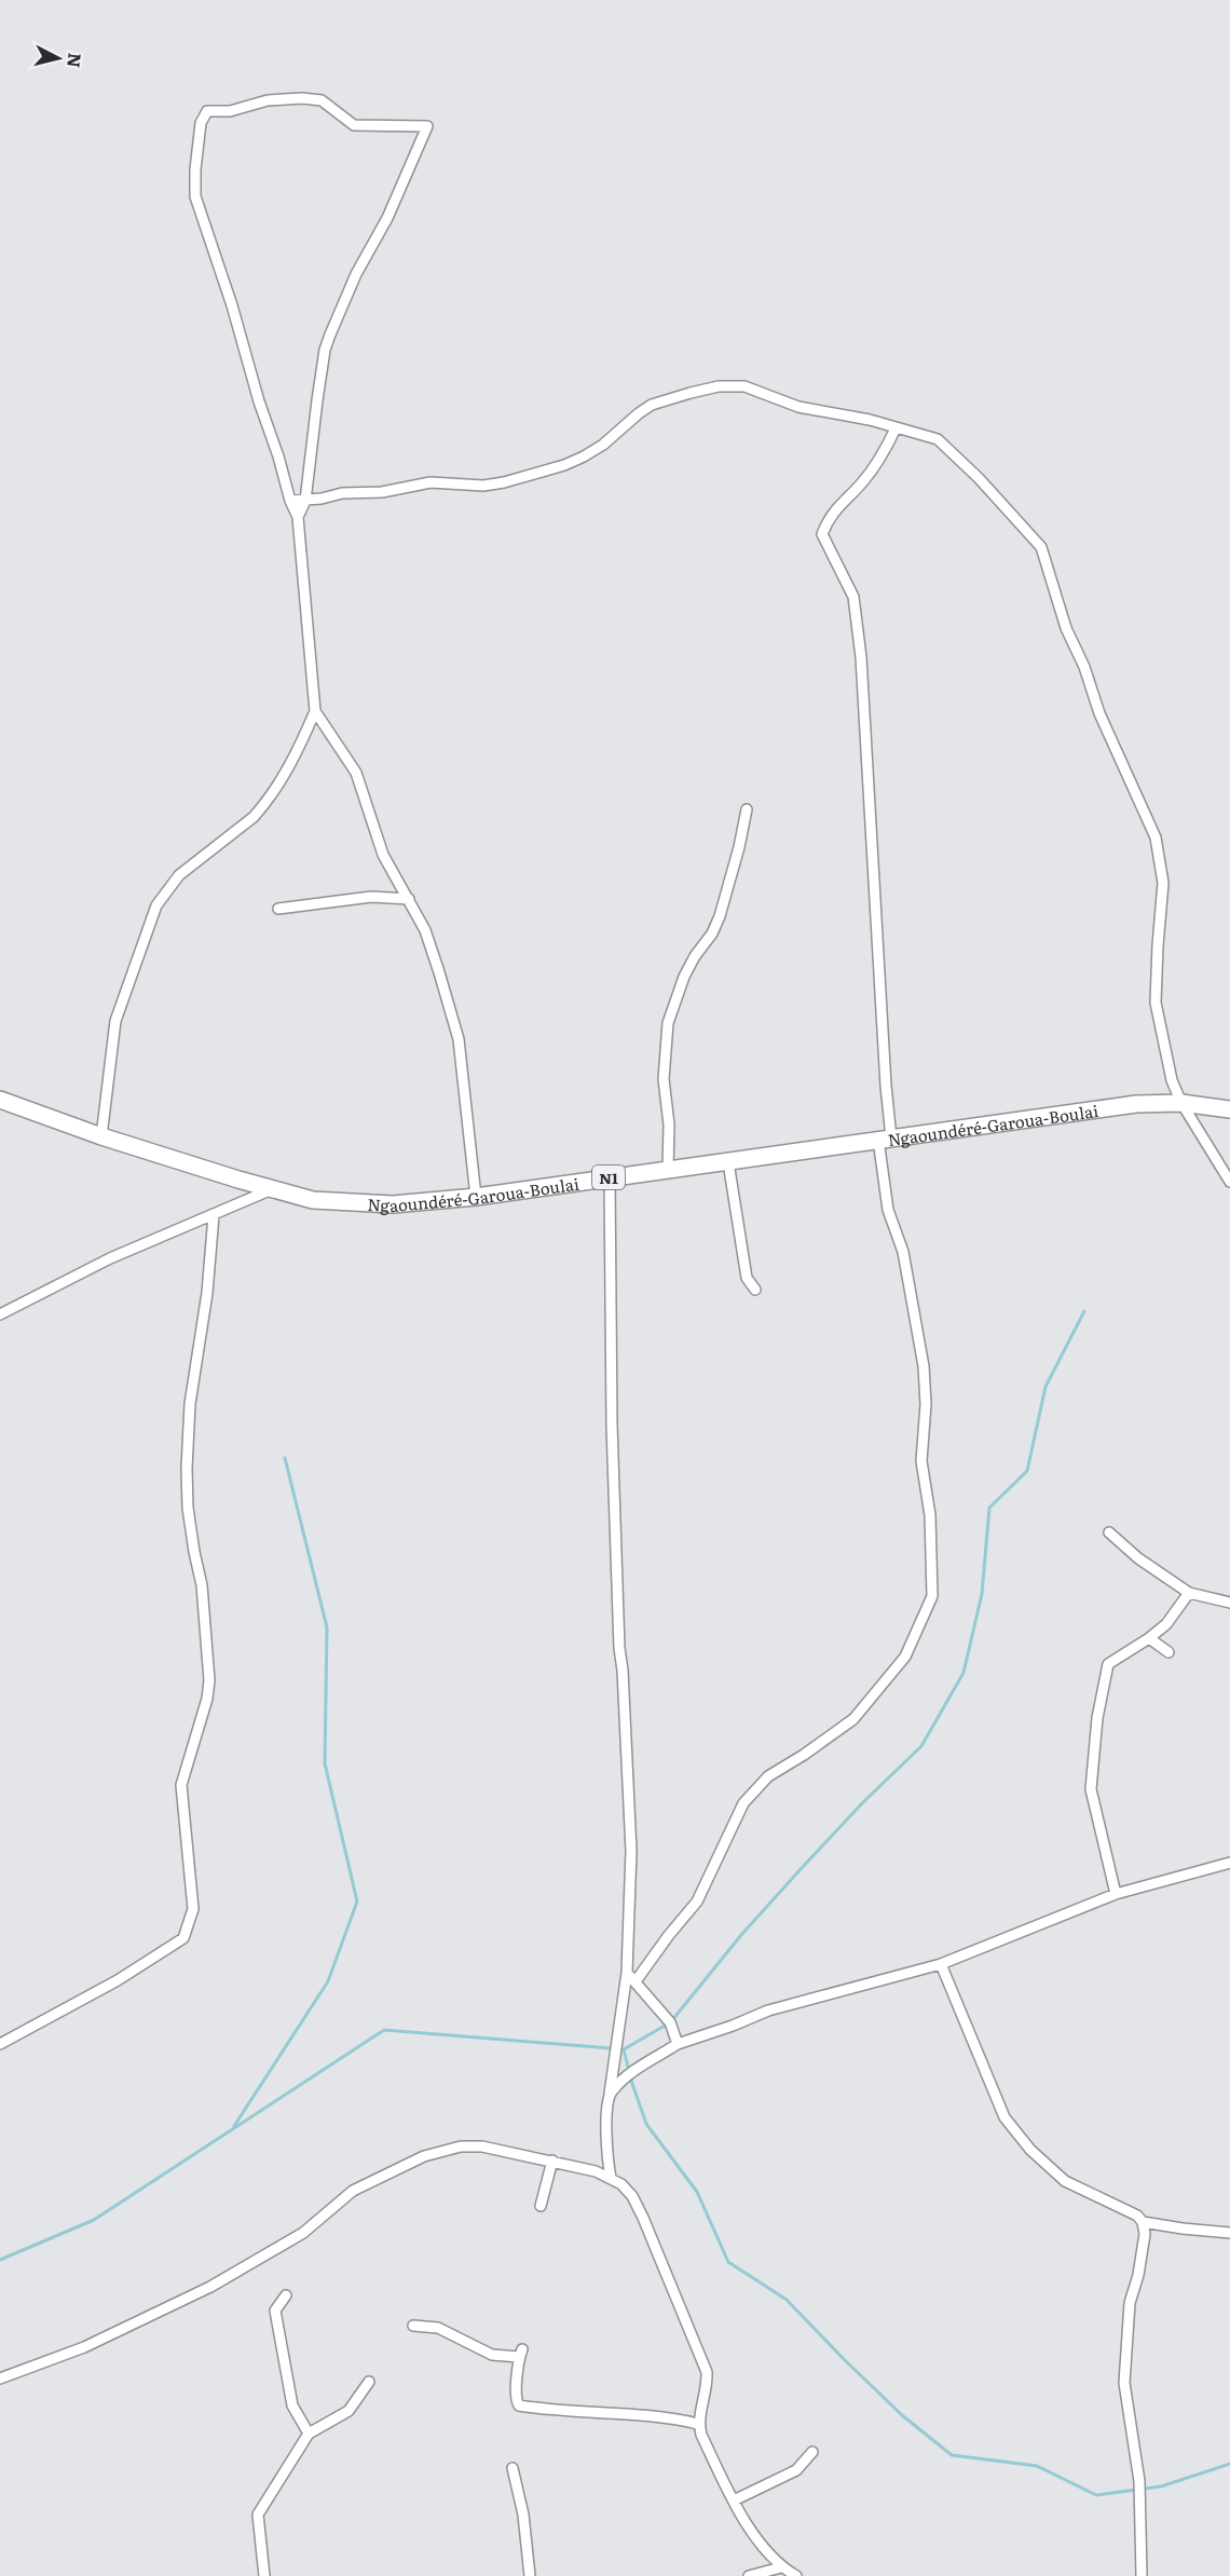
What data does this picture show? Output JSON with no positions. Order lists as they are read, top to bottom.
{
  "streets": {
    "highway": ["Ngaoundéré-Garoua-Boulai", "N1"]
  },
  "north": "right"
}
